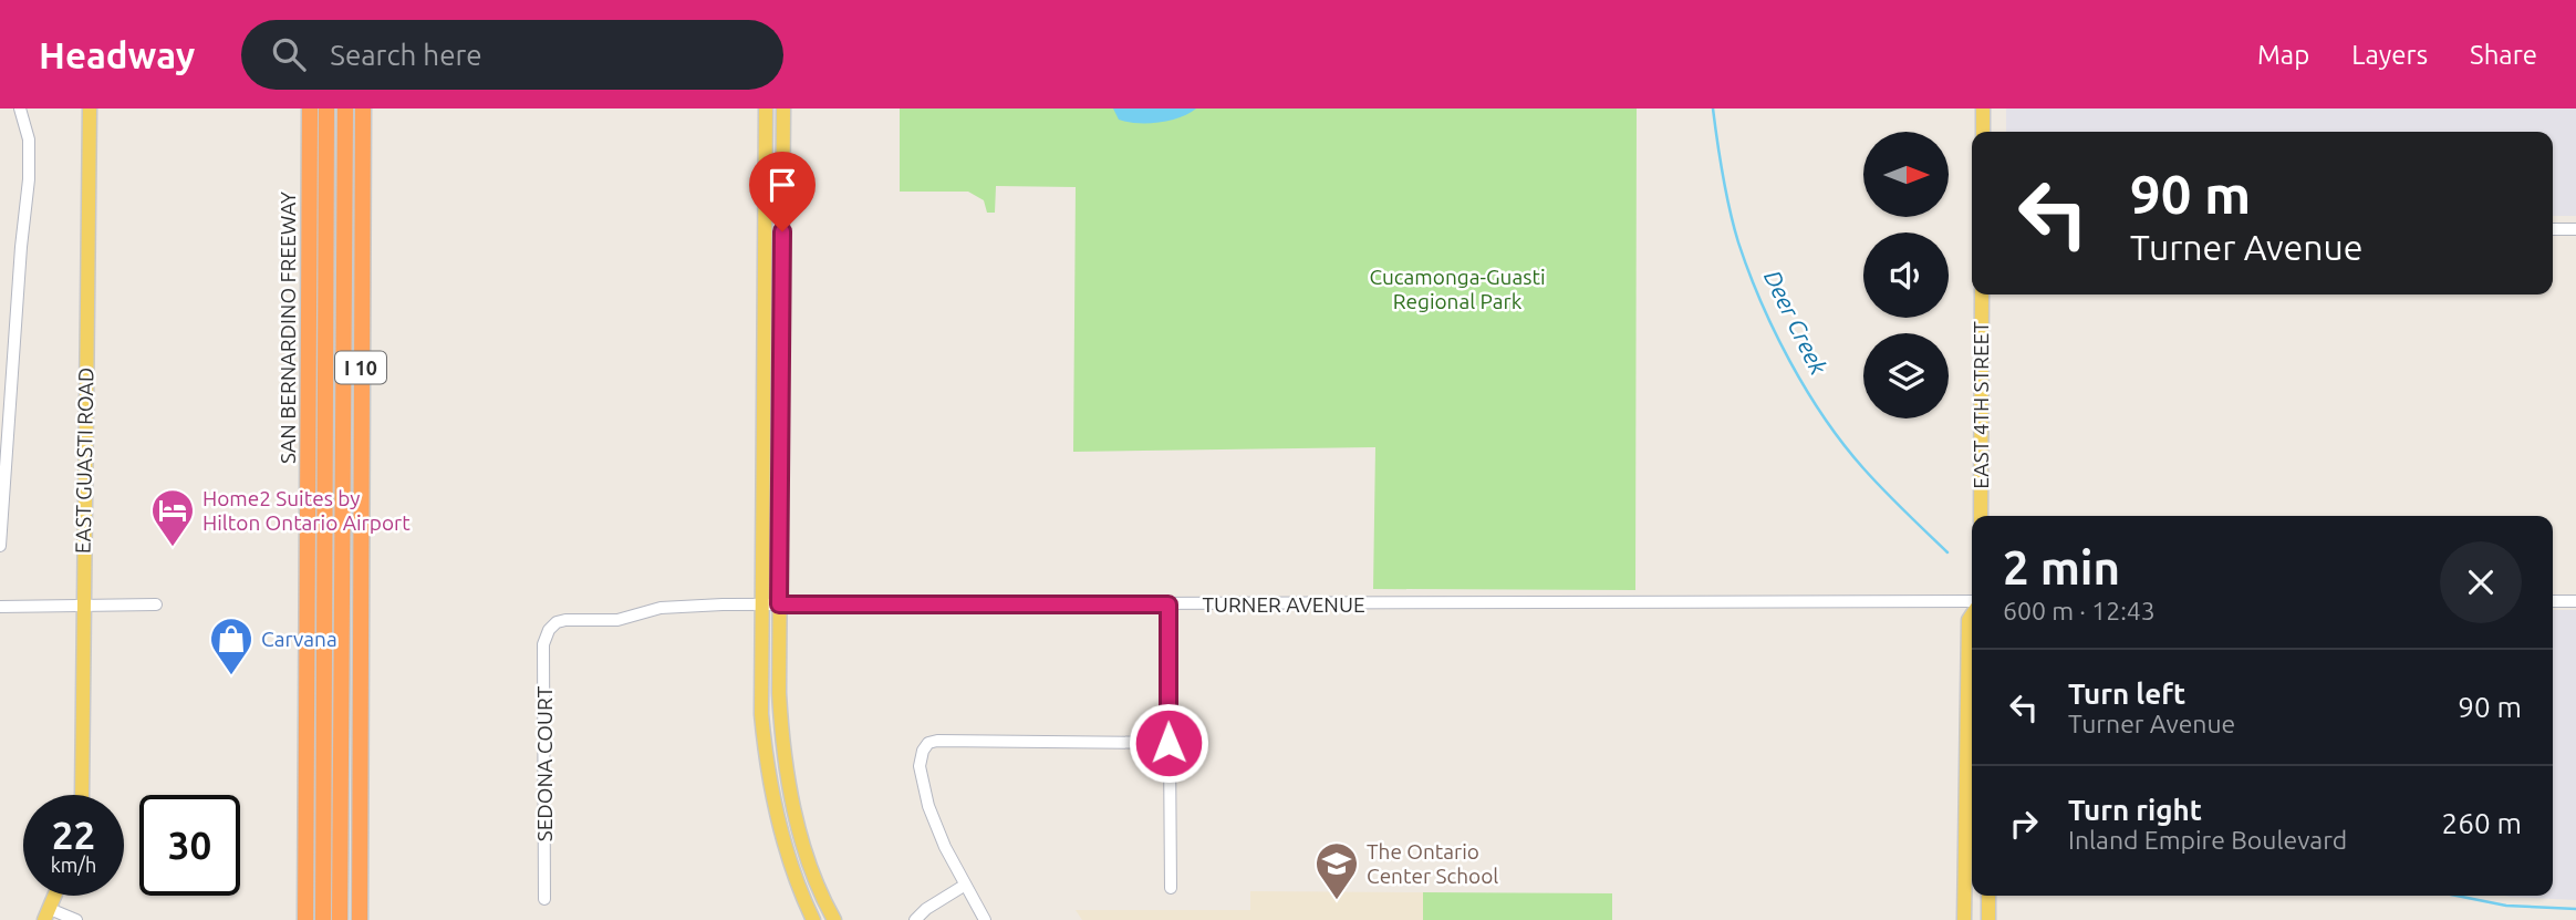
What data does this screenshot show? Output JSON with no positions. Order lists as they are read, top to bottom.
{
  "streets": {
    "highway": ["SAN BERNARDINO FREEWAY", "I 10"],
    "main road": ["EAST 4TH STREET", "EAST GUASTI ROAD"],
    "street": ["TURNER AVENUE", "SEDONA COURT"]
  },
  "crossings": [
    ["TURNER AVENUE", "SEDONA COURT"]
  ],
  "water": ["Deer Creek"],
  "parks": ["Cucamonga-Guasti Regional Park"],
  "places": {
    "hotel": ["Home2 Suites by Hilton Ontario Airport"],
    "shop": ["Carvana"],
    "school or university": ["The Ontario Center School"]
  },
  "north": "right",
  "page": {
    "header": "Headway",
    "search": "Search here",
    "nav": ["Map", "Layers", "Share"],
    "turn": ["90 m", "Turner Avenue"],
    "heading": ["2 min", "600 m · 12:43"],
    "list": [
      {
        "name": "Turn left",
        "note": "Turner Avenue",
        "value": "90 m"
      },
      {
        "name": "Turn right",
        "note": "Inland Empire Boulevard",
        "value": "260 m"
      }
    ],
    "speed": "22 km/h",
    "limit": "30"
  }
}
